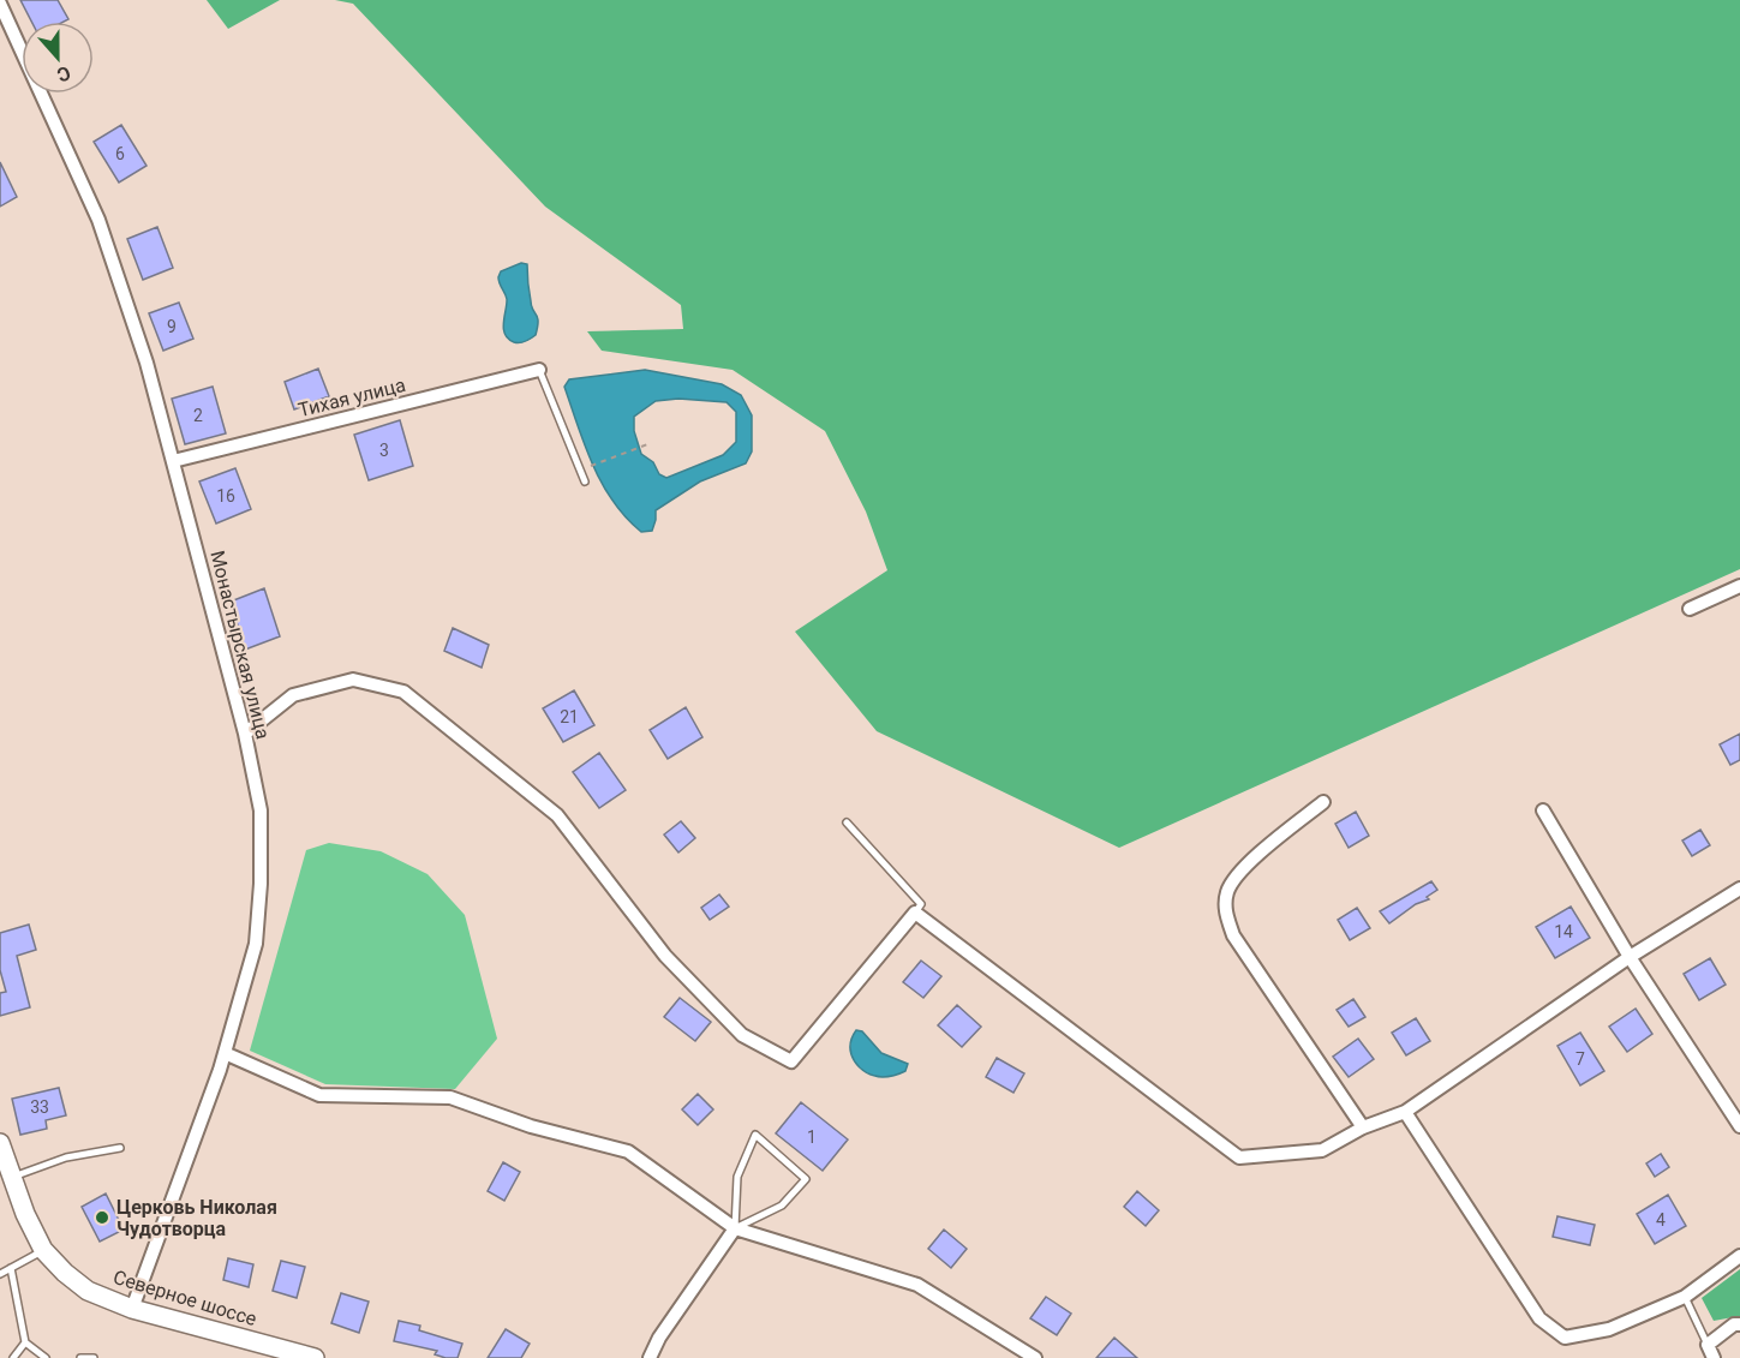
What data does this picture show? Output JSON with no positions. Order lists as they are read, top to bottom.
{
  "streets": {
    "main road": ["Северное шоссе"],
    "street": ["Тихая улица", "Монастырская улица"]
  },
  "crossings": [
    ["Тихая улица", "Монастырская улица"],
    ["Монастырская улица", "Северное шоссе"]
  ],
  "places": ["Церковь Николая Чудотворца"],
  "house_numbers": [
    "6",
    "9",
    "2",
    "3",
    "16",
    "21",
    "14",
    "7",
    "33",
    "1",
    "4"
  ],
  "north": "bottom"
}
